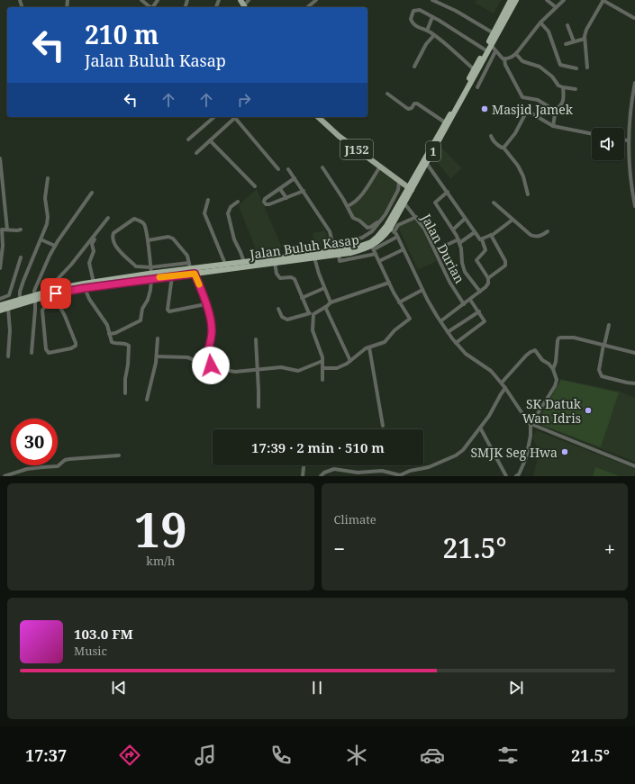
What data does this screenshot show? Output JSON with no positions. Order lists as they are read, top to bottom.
{
  "streets": {
    "highway": ["1", "Jalan Buluh Kasap"],
    "main road": ["J152"],
    "street": ["Jalan Durian"]
  },
  "crossings": [
    ["J152", "Jalan Buluh Kasap"],
    ["Jalan Buluh Kasap", "Jalan Durian"]
  ],
  "places": ["Masjid Jamek", "SK Datuk Wan Idris", "SMJK Seg Hwa"],
  "page": {
    "turn": ["210 m", "Jalan Buluh Kasap"],
    "limit": "30",
    "trip": "17:39 · 2 min · 510 m",
    "tile": [
      ["19", "km/h"],
      "Climate"
    ],
    "heat": ["−", "21.5°", "+"],
    "song": ["103.0 FM", "Music"],
    "tabs": ["17:37", "21.5°"]
  }
}
